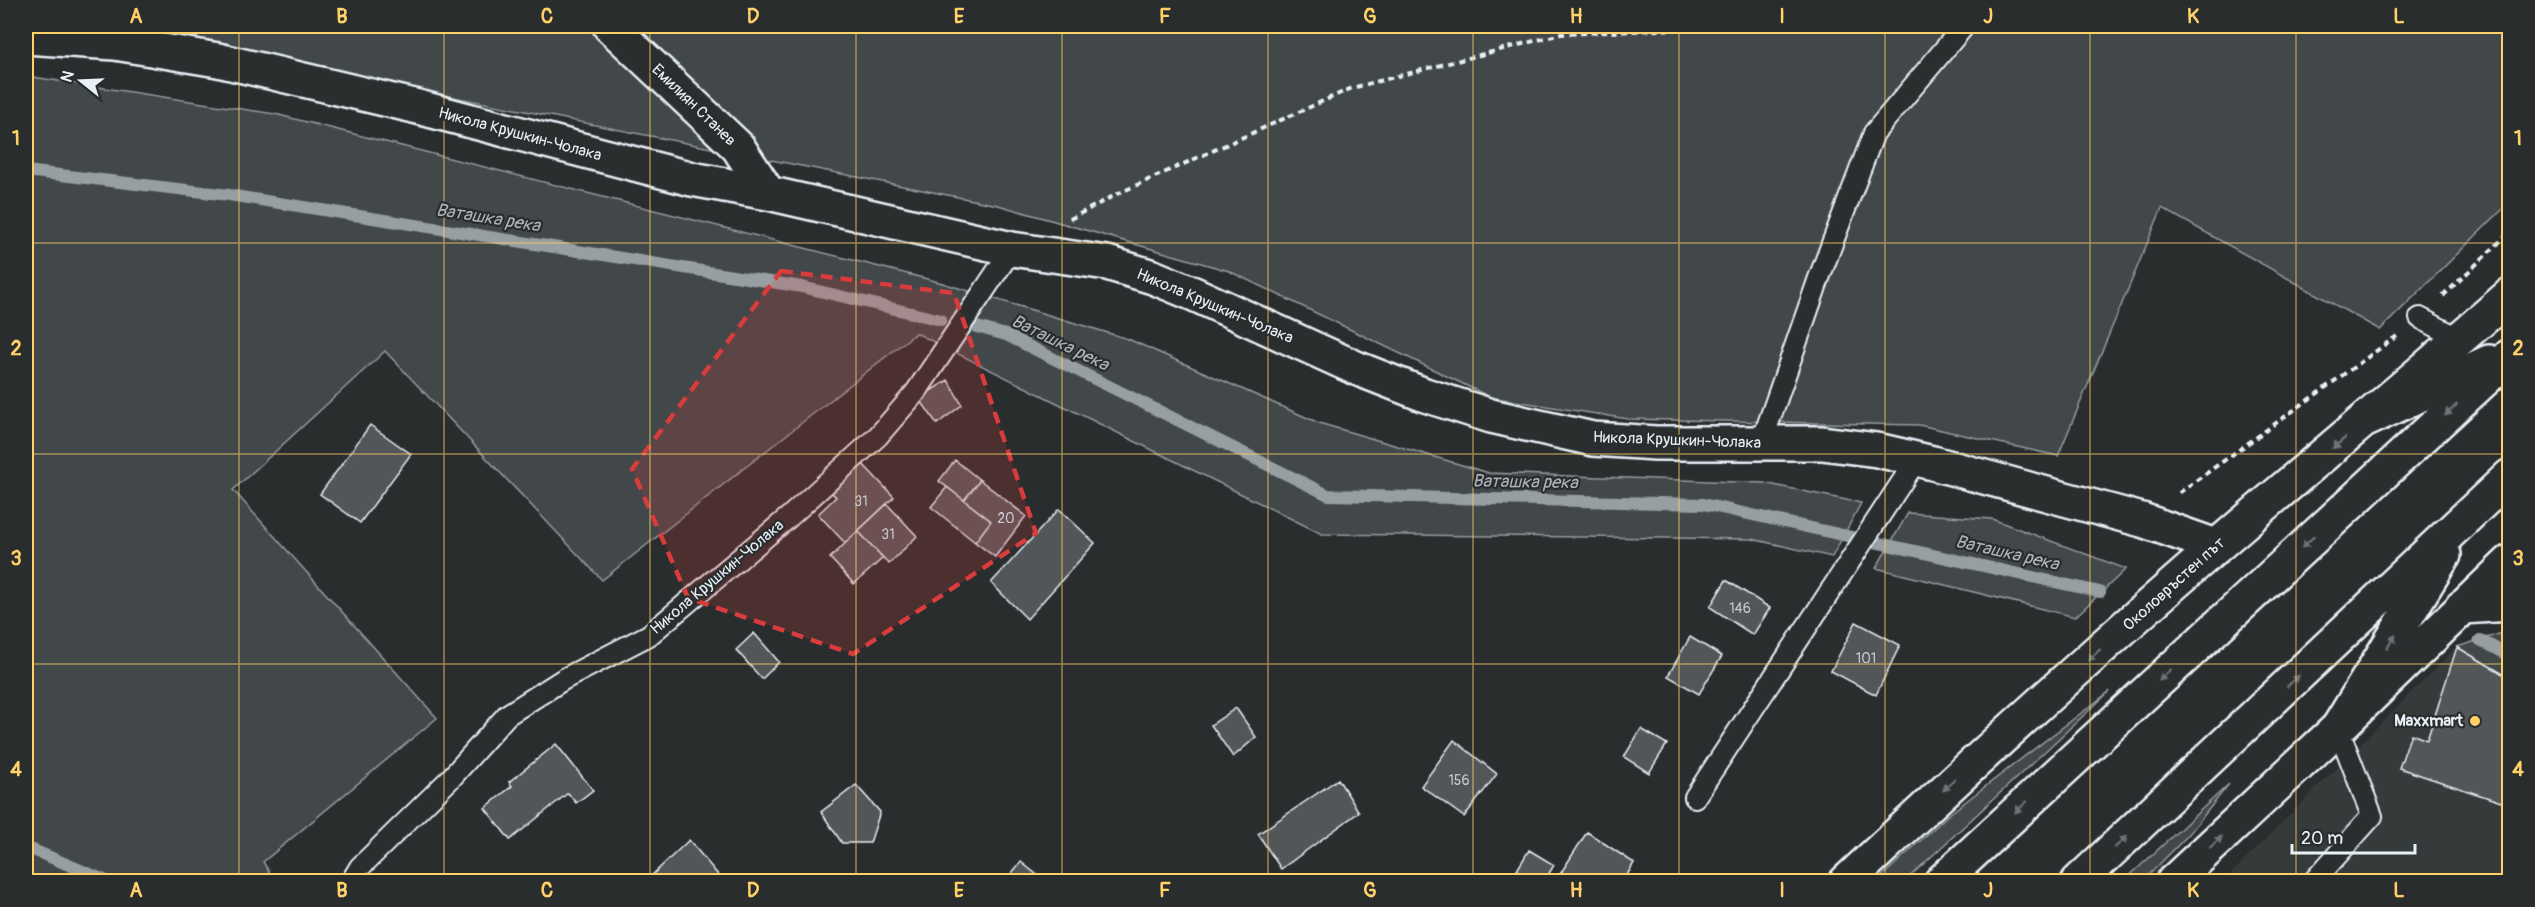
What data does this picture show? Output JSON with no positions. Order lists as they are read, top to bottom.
{
  "streets": {
    "main road": ["Емилиян Станев", "Никола Крушкин-Чолака", "Околовръстен път"]
  },
  "crossings": [
    ["Емилиян Станев", "Никола Крушкин-Чолака"],
    ["Никола Крушкин-Чолака", "Околовръстен път"]
  ],
  "water": ["Ваташка река"],
  "places": ["Maxxmart"],
  "house_numbers": [
    "31",
    "20",
    "31",
    "146",
    "101",
    "156"
  ],
  "scale_bar": "20 m",
  "north": "left",
  "grid": {
    "columns": [
      "A",
      "B",
      "C",
      "D",
      "E",
      "F",
      "G",
      "H",
      "I",
      "J",
      "K",
      "L"
    ],
    "rows": [
      "1",
      "2",
      "3",
      "4"
    ]
  }
}
